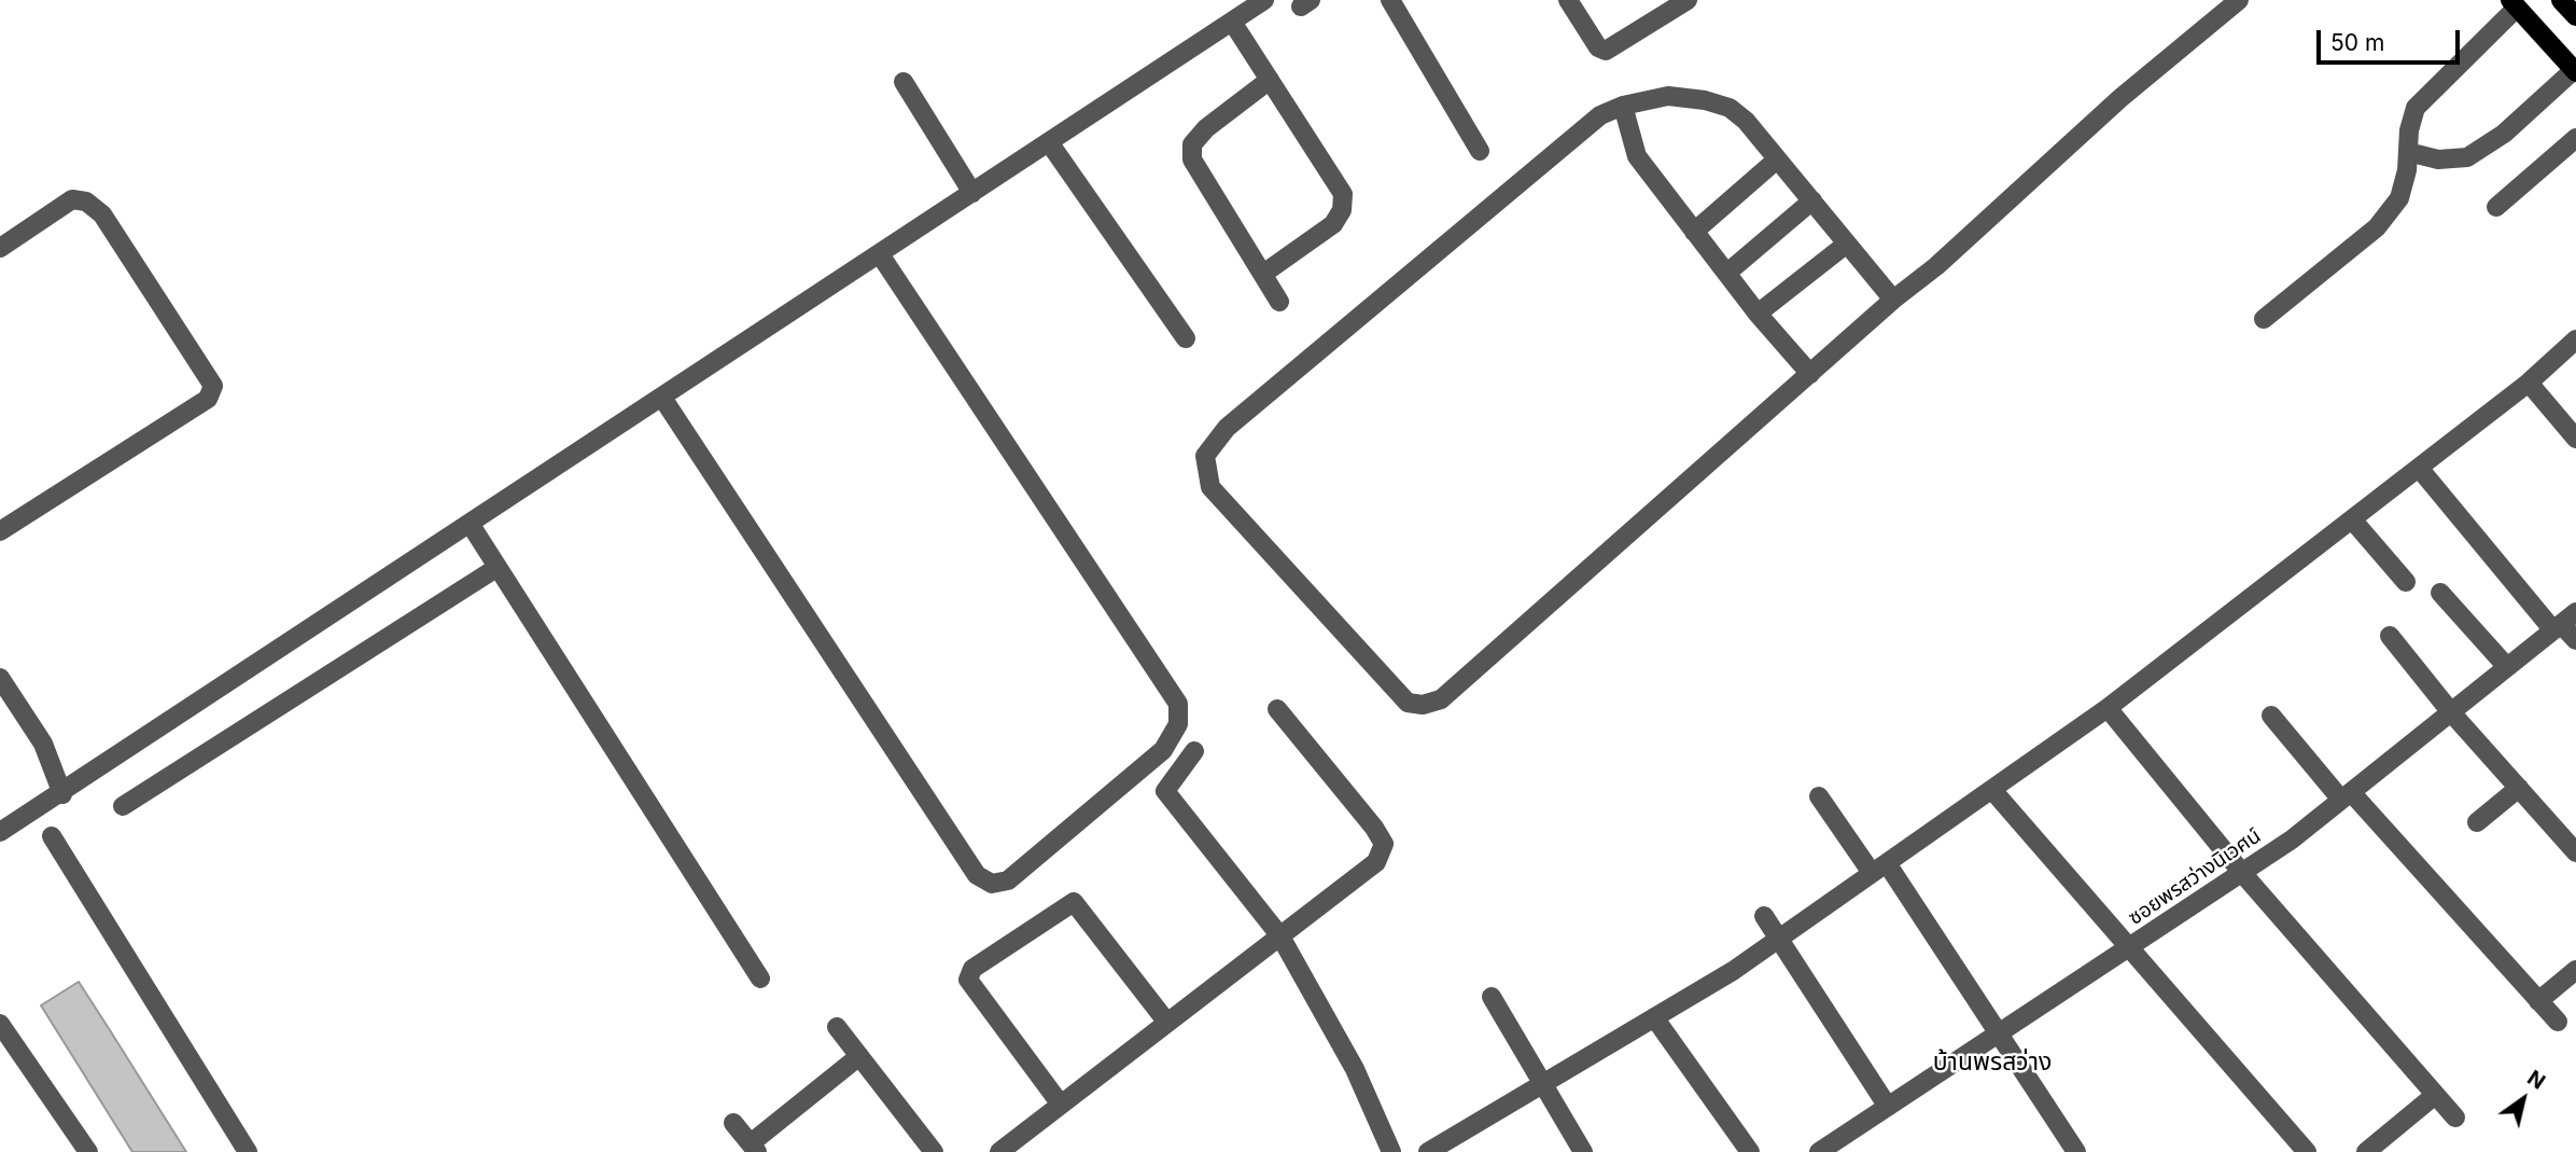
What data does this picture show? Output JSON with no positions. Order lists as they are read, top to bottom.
{
  "streets": {
    "street": ["ซอยพรสว่างนิเวศน์"]
  },
  "districts": ["บ้านพรสว่าง"],
  "scale_bar": "50 m",
  "north": "top right"
}
